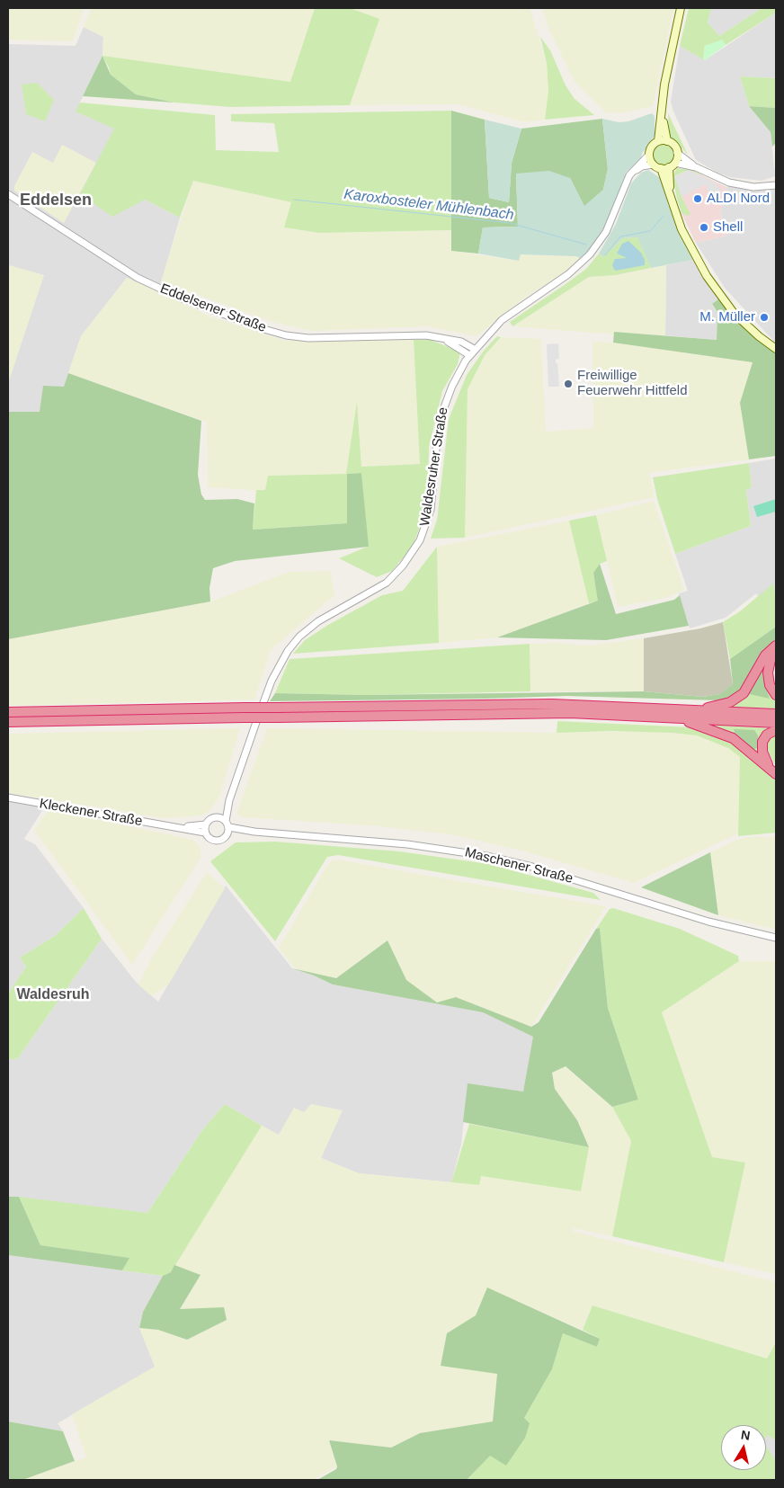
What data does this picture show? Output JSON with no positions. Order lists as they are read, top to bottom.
{
  "streets": {
    "street": [
      "Eddelsener Straße",
      "Waldesruher Straße",
      "Kleckener Straße",
      "Maschener Straße"
    ]
  },
  "crossings": [
    ["Eddelsener Straße", "Waldesruher Straße"],
    ["Waldesruher Straße", "Kleckener Straße"],
    ["Waldesruher Straße", "Maschener Straße"],
    ["Kleckener Straße", "Maschener Straße"]
  ],
  "districts": ["Eddelsen", "Waldesruh"],
  "water": ["Karoxbosteler Mühlenbach"],
  "places": [
    "ALDI Nord",
    "Shell",
    "M. Müller",
    "Freiwillige Feuerwehr Hittfeld"
  ],
  "north": "top"
}
